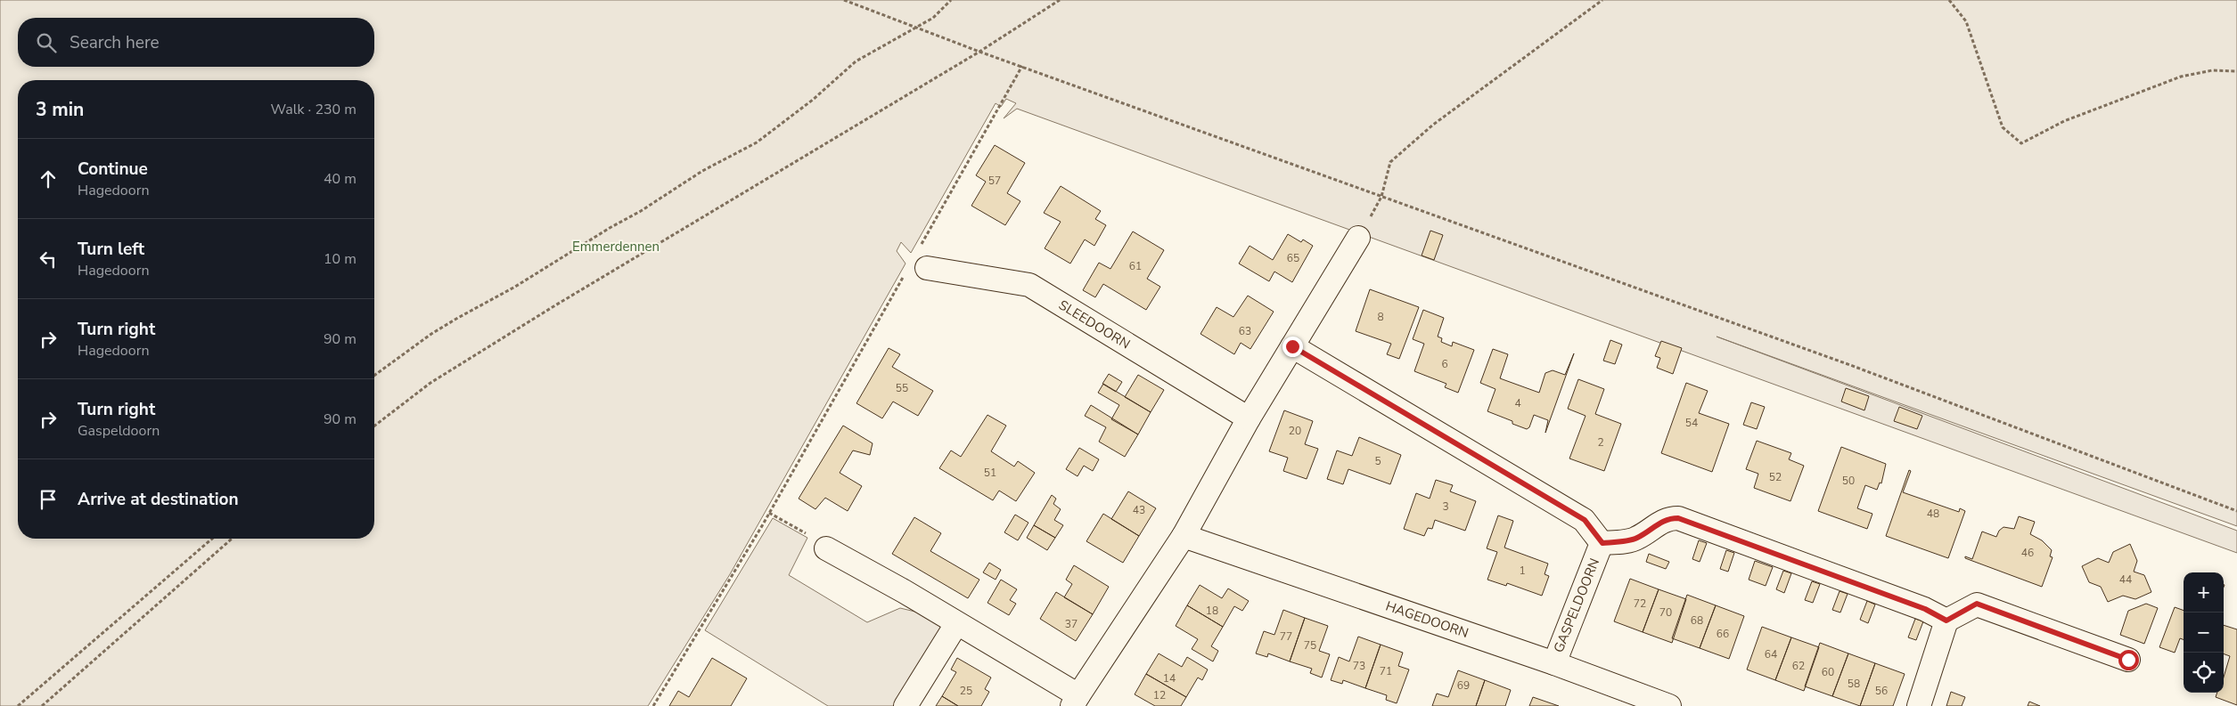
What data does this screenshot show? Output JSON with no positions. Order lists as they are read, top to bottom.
{
  "streets": {
    "street": ["SLEEDOORN", "GASPELDOORN", "HAGEDOORN"]
  },
  "crossings": [
    ["GASPELDOORN", "HAGEDOORN"]
  ],
  "parks": ["Emmerdennen"],
  "house_numbers": [
    "57",
    "65",
    "61",
    "8",
    "63",
    "6",
    "55",
    "4",
    "54",
    "20",
    "2",
    "5",
    "51",
    "52",
    "50",
    "3",
    "43",
    "48",
    "46",
    "1",
    "44",
    "72",
    "18",
    "70",
    "68",
    "37",
    "66",
    "77",
    "75",
    "64",
    "73",
    "62",
    "71",
    "60",
    "14",
    "58",
    "69",
    "25",
    "56",
    "12"
  ],
  "page": {
    "search": "Search here",
    "heading": ["3 min", "Walk · 230 m"],
    "list": [
      ["Continue", "Hagedoorn", "40 m"],
      ["Turn left", "Hagedoorn", "10 m"],
      ["Turn right", "Hagedoorn", "90 m"],
      ["Turn right", "Gaspeldoorn", "90 m"],
      "Arrive at destination"
    ],
    "map_buttons": ["+", "−"]
  }
}
